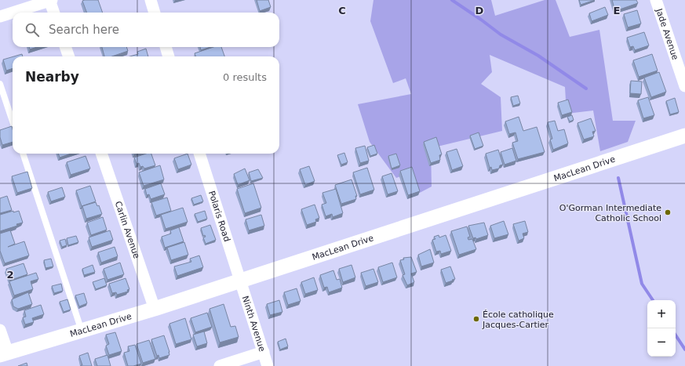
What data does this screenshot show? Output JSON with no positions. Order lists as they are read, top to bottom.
{
  "streets": {
    "street": [
      "Jade Avenue",
      "MacLean Drive",
      "Polaris Road",
      "Carlin Avenue",
      "Ninth Avenue"
    ]
  },
  "crossings": [
    ["MacLean Drive", "Polaris Road"],
    ["MacLean Drive", "Carlin Avenue"],
    ["MacLean Drive", "Ninth Avenue"],
    ["Polaris Road", "Ninth Avenue"]
  ],
  "places": ["O'Gorman Intermediate Catholic School", "École catholique Jacques-Cartier"],
  "page": {
    "search": "Search here",
    "heading": ["Nearby", "0 results"],
    "map_buttons": ["+", "−"]
  },
  "grid": {
    "columns": ["C", "D", "E"],
    "rows": ["2"]
  }
}
